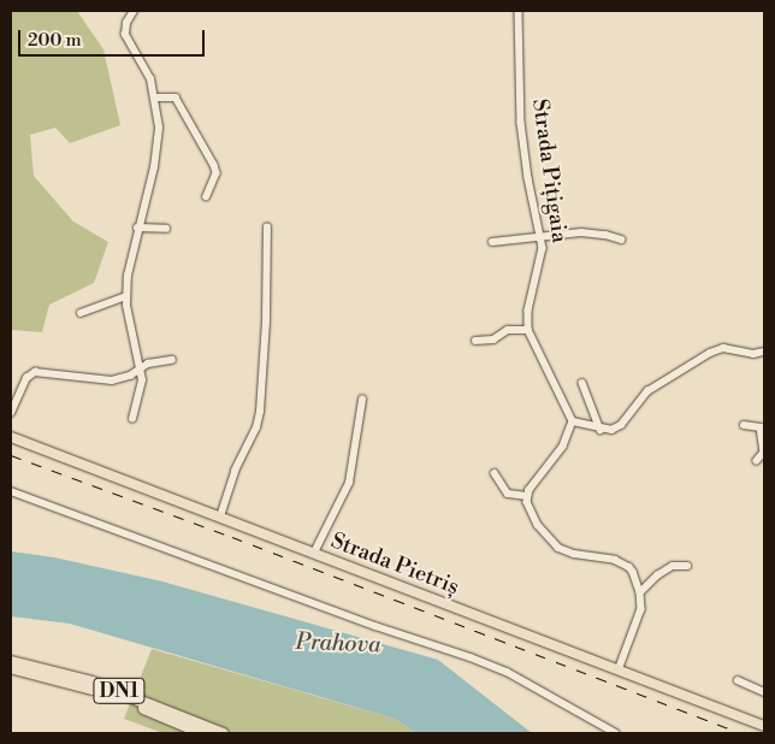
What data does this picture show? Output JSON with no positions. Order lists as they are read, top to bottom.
{
  "streets": {
    "highway": ["DN1"],
    "main road": ["Strada Pietriș"],
    "street": ["Strada Pițigaia"]
  },
  "water": ["Prahova"],
  "scale_bar": "200 m"
}
